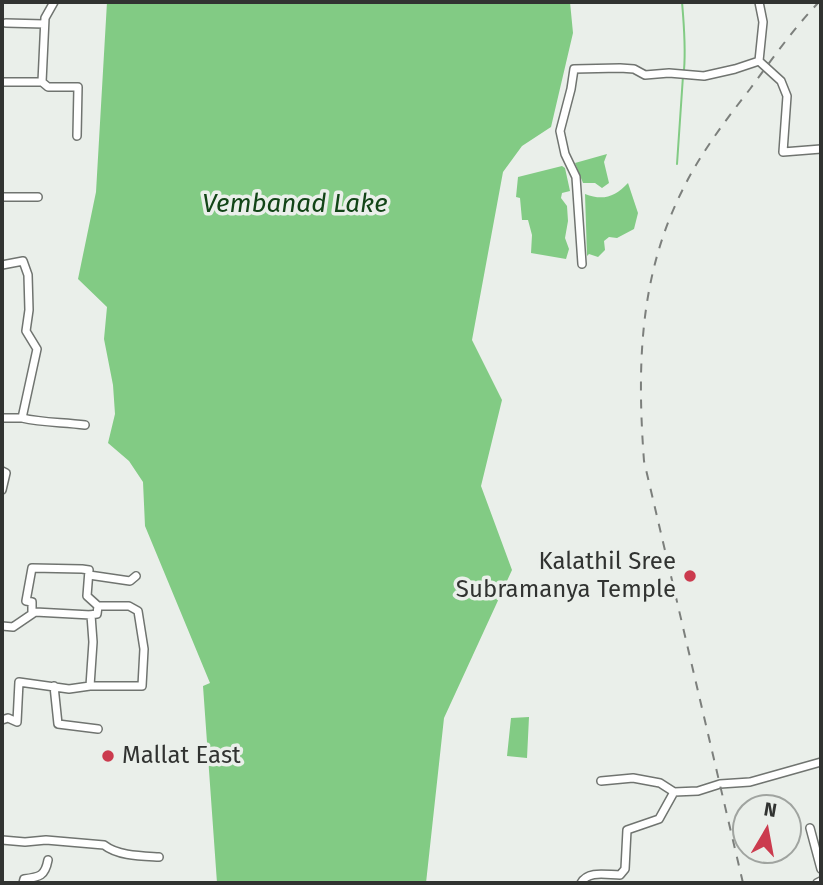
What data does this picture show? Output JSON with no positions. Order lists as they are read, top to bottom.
{
  "water": ["Vembanad Lake"],
  "places": ["Kalathil Sree Subramanya Temple", "Mallat East"],
  "north": "top"
}
